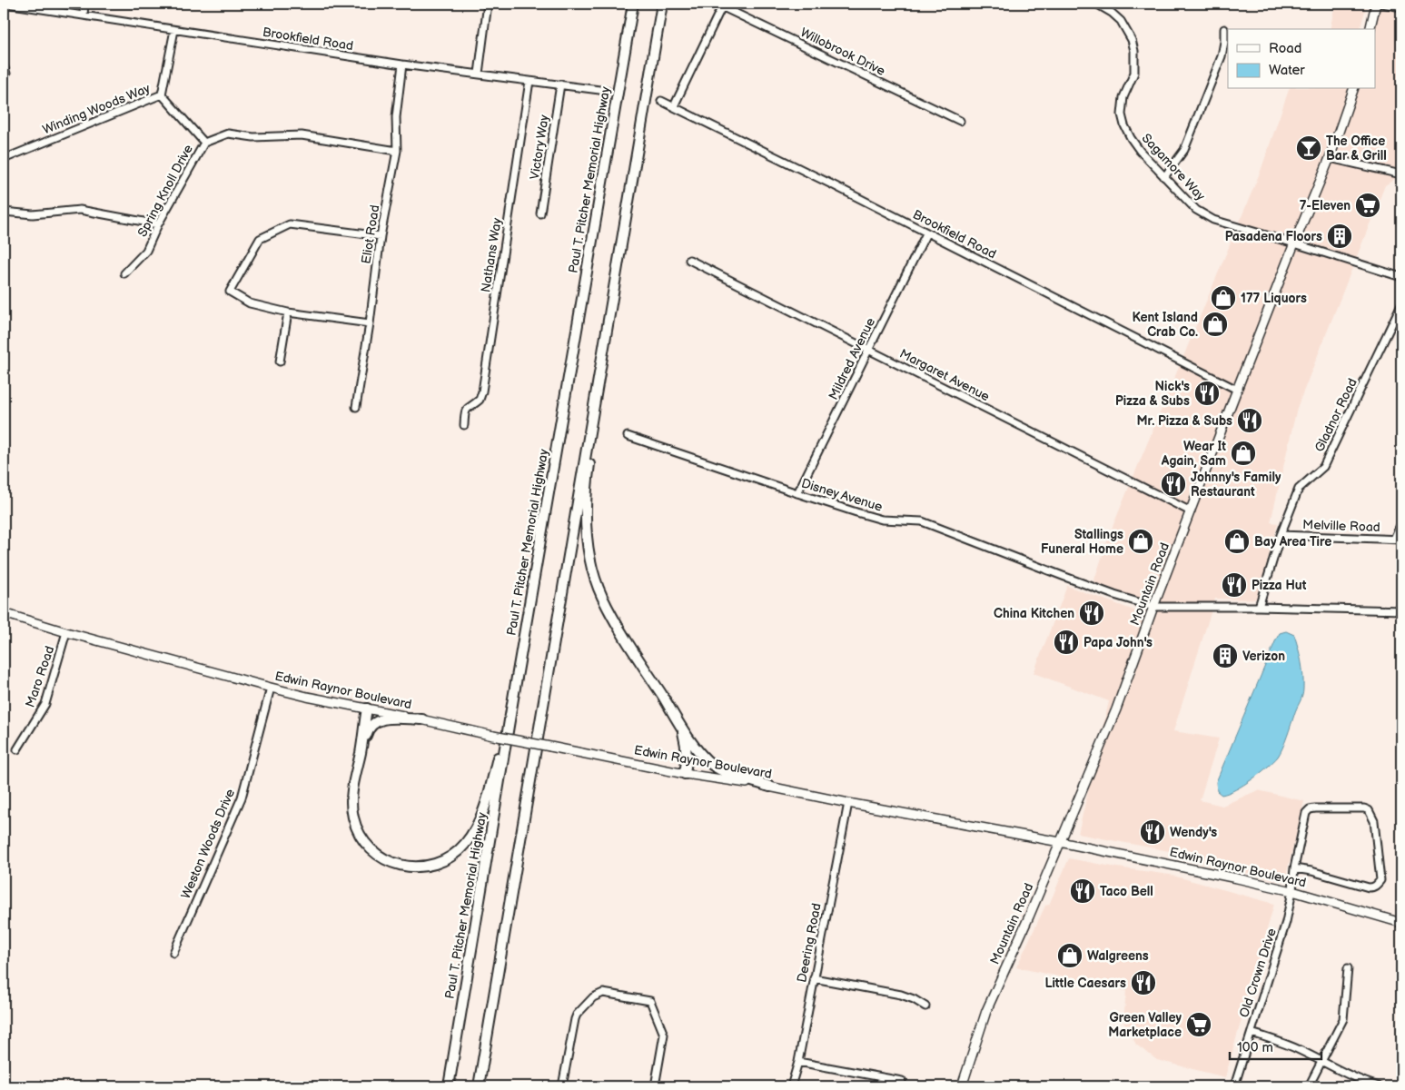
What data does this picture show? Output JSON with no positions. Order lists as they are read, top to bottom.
{
  "streets": {
    "highway": ["Paul T. Pitcher Memorial Highway"],
    "main road": ["Mountain Road", "Edwin Raynor Boulevard"],
    "street": [
      "Brookfield Road",
      "Willobrook Drive",
      "Winding Woods Way",
      "Victory Way",
      "Sagamore Way",
      "Spring Knoll Drive",
      "Eliot Road",
      "Nathans Way",
      "Mildred Avenue",
      "Margaret Avenue",
      "Gladnor Road",
      "Disney Avenue",
      "Melville Road",
      "Maro Road",
      "Weston Woods Drive",
      "Deering Road",
      "Old Crown Drive"
    ]
  },
  "crossings": [
    ["Brookfield Road", "Winding Woods Way"],
    ["Brookfield Road", "Victory Way"],
    ["Brookfield Road", "Eliot Road"],
    ["Brookfield Road", "Nathans Way"],
    ["Brookfield Road", "Mildred Avenue"],
    ["Brookfield Road", "Mountain Road"],
    ["Sagamore Way", "Mountain Road"],
    ["Spring Knoll Drive", "Eliot Road"],
    ["Mildred Avenue", "Margaret Avenue"],
    ["Mildred Avenue", "Disney Avenue"],
    ["Margaret Avenue", "Mountain Road"],
    ["Gladnor Road", "Disney Avenue"],
    ["Gladnor Road", "Melville Road"],
    ["Disney Avenue", "Mountain Road"],
    ["Mountain Road", "Edwin Raynor Boulevard"],
    ["Maro Road", "Edwin Raynor Boulevard"],
    ["Edwin Raynor Boulevard", "Weston Woods Drive"],
    ["Edwin Raynor Boulevard", "Deering Road"],
    ["Edwin Raynor Boulevard", "Old Crown Drive"]
  ],
  "places": {
    "bar": ["The Office Bar & Grill"],
    "supermarket": ["7-Eleven", "Green Valley Marketplace"],
    "building": ["Pasadena Floors", "Verizon"],
    "shop": [
      "177 Liquors",
      "Kent Island Crab Co.",
      "Wear It Again, Sam",
      "Stallings Funeral Home",
      "Bay Area Tire",
      "Walgreens"
    ],
    "restaurant": [
      "Nick's Pizza & Subs",
      "Mr. Pizza & Subs",
      "Johnny's Family Restaurant",
      "Pizza Hut",
      "China Kitchen",
      "Papa John's",
      "Wendy's",
      "Taco Bell",
      "Little Caesars"
    ]
  },
  "legend": ["Road", "Water"],
  "scale_bar": "100 m"
}
